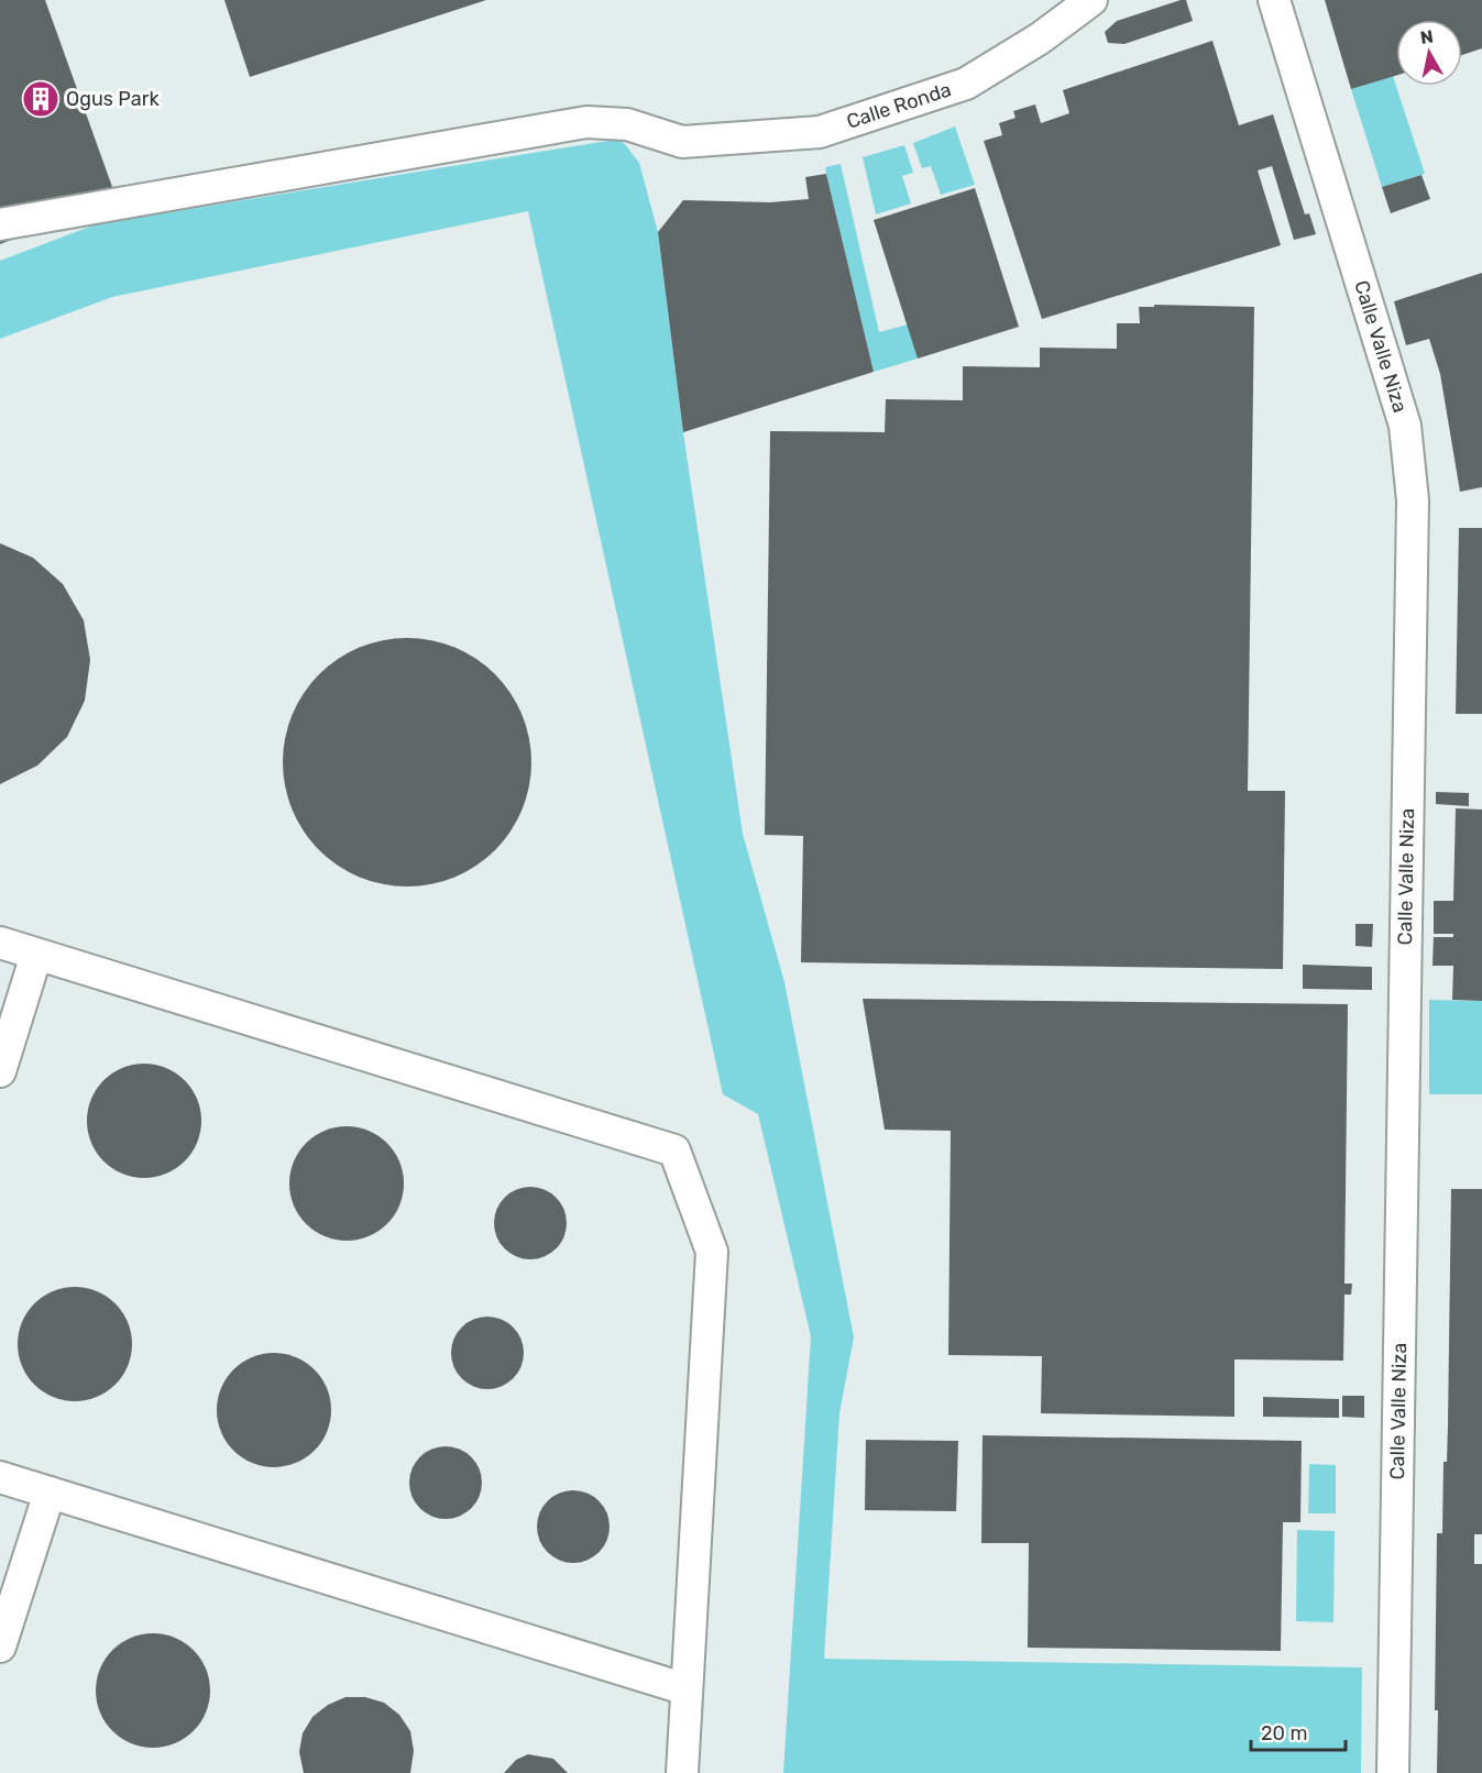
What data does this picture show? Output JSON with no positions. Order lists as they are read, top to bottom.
{
  "streets": {
    "street": ["Calle Ronda", "Calle Valle Niza"]
  },
  "places": {
    "building": ["Ogus Park"]
  },
  "scale_bar": "20 m",
  "north": "top"
}
